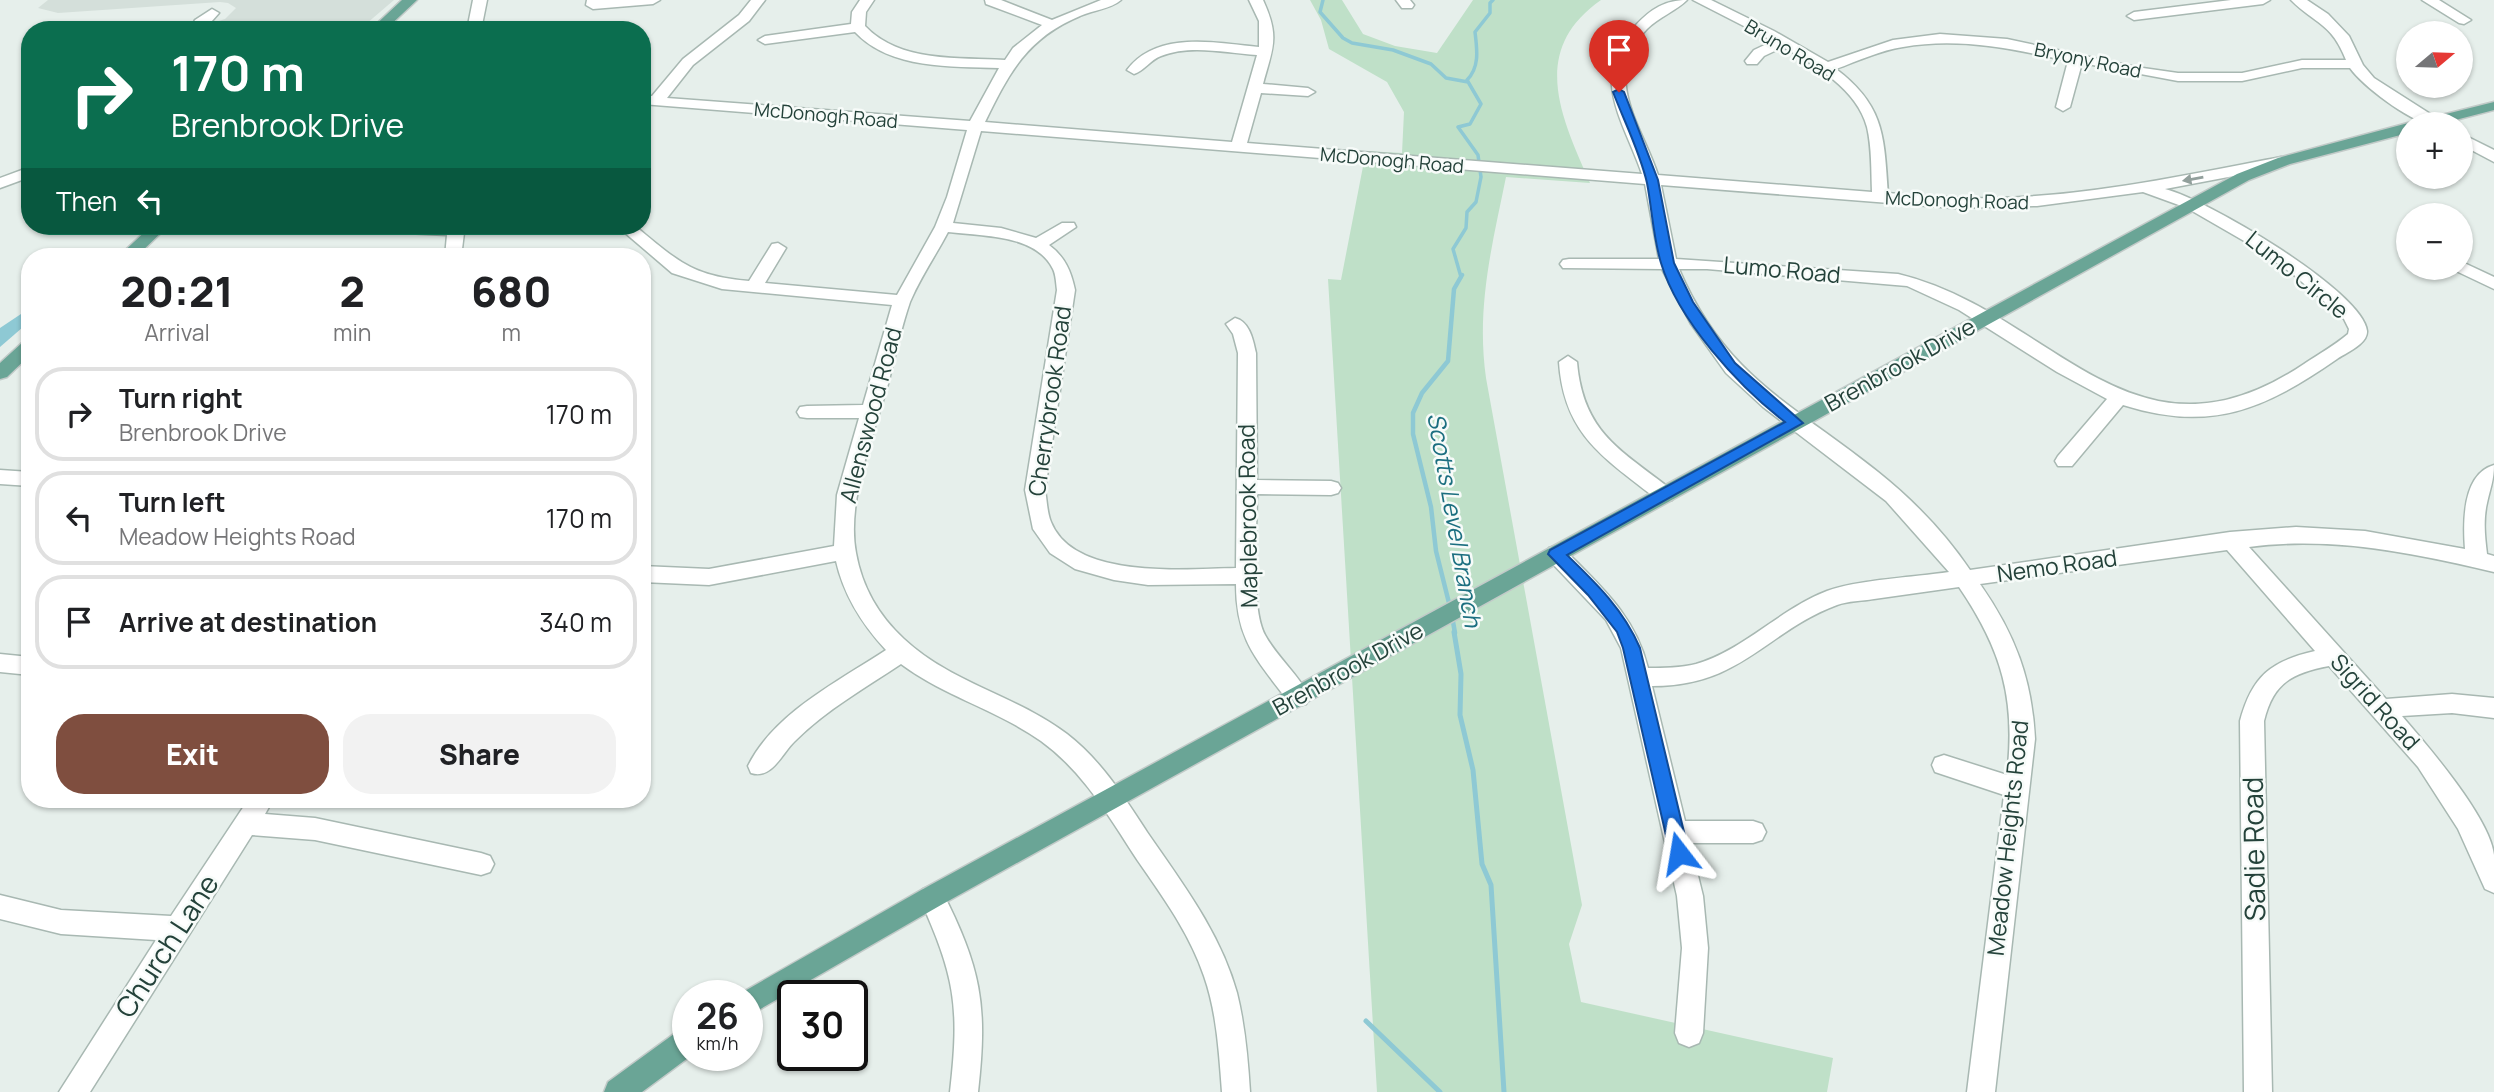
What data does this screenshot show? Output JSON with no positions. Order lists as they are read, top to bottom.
{
  "streets": {
    "main road": ["McDonogh Road", "Brenbrook Drive"],
    "street": [
      "Bruno Road",
      "Bryony Road",
      "Lumo Road",
      "Lumo Circle",
      "Cherrybrook Road",
      "Allenswood Road",
      "Maplebrook Road",
      "Nemo Road",
      "Sigrid Road",
      "Meadow Heights Road",
      "Sadie Road",
      "Church Lane"
    ]
  },
  "crossings": [
    ["Bruno Road", "Bryony Road"],
    ["Bruno Road", "McDonogh Road"],
    ["McDonogh Road", "Lumo Circle"],
    ["McDonogh Road", "Brenbrook Drive"],
    ["McDonogh Road", "Allenswood Road"],
    ["McDonogh Road", "Meadow Heights Road"],
    ["Lumo Road", "Lumo Circle"],
    ["Lumo Road", "Brenbrook Drive"],
    ["Lumo Road", "Meadow Heights Road"],
    ["Lumo Circle", "Brenbrook Drive"],
    ["Brenbrook Drive", "Allenswood Road"],
    ["Brenbrook Drive", "Maplebrook Road"],
    ["Brenbrook Drive", "Meadow Heights Road"],
    ["Cherrybrook Road", "Allenswood Road"],
    ["Cherrybrook Road", "Maplebrook Road"],
    ["Nemo Road", "Sigrid Road"],
    ["Nemo Road", "Meadow Heights Road"],
    ["Sigrid Road", "Sadie Road"]
  ],
  "water": ["Scotts Level Branch"],
  "north": "right",
  "page": {
    "map_buttons": ["+", "−"],
    "turn": ["170 m", "Brenbrook Drive"],
    "then": "Then",
    "eta": [
      "20:21",
      "Arrival",
      "2",
      "min",
      "680",
      "m"
    ],
    "list": [
      {
        "name": "Turn right",
        "note": "Brenbrook Drive",
        "value": "170 m"
      },
      {
        "name": "Turn left",
        "note": "Meadow Heights Road",
        "value": "170 m"
      },
      {
        "name": "Arrive at destination",
        "value": "340 m"
      }
    ],
    "buttons": ["Exit", "Share"],
    "speed": "26 km/h",
    "limit": "30"
  }
}
